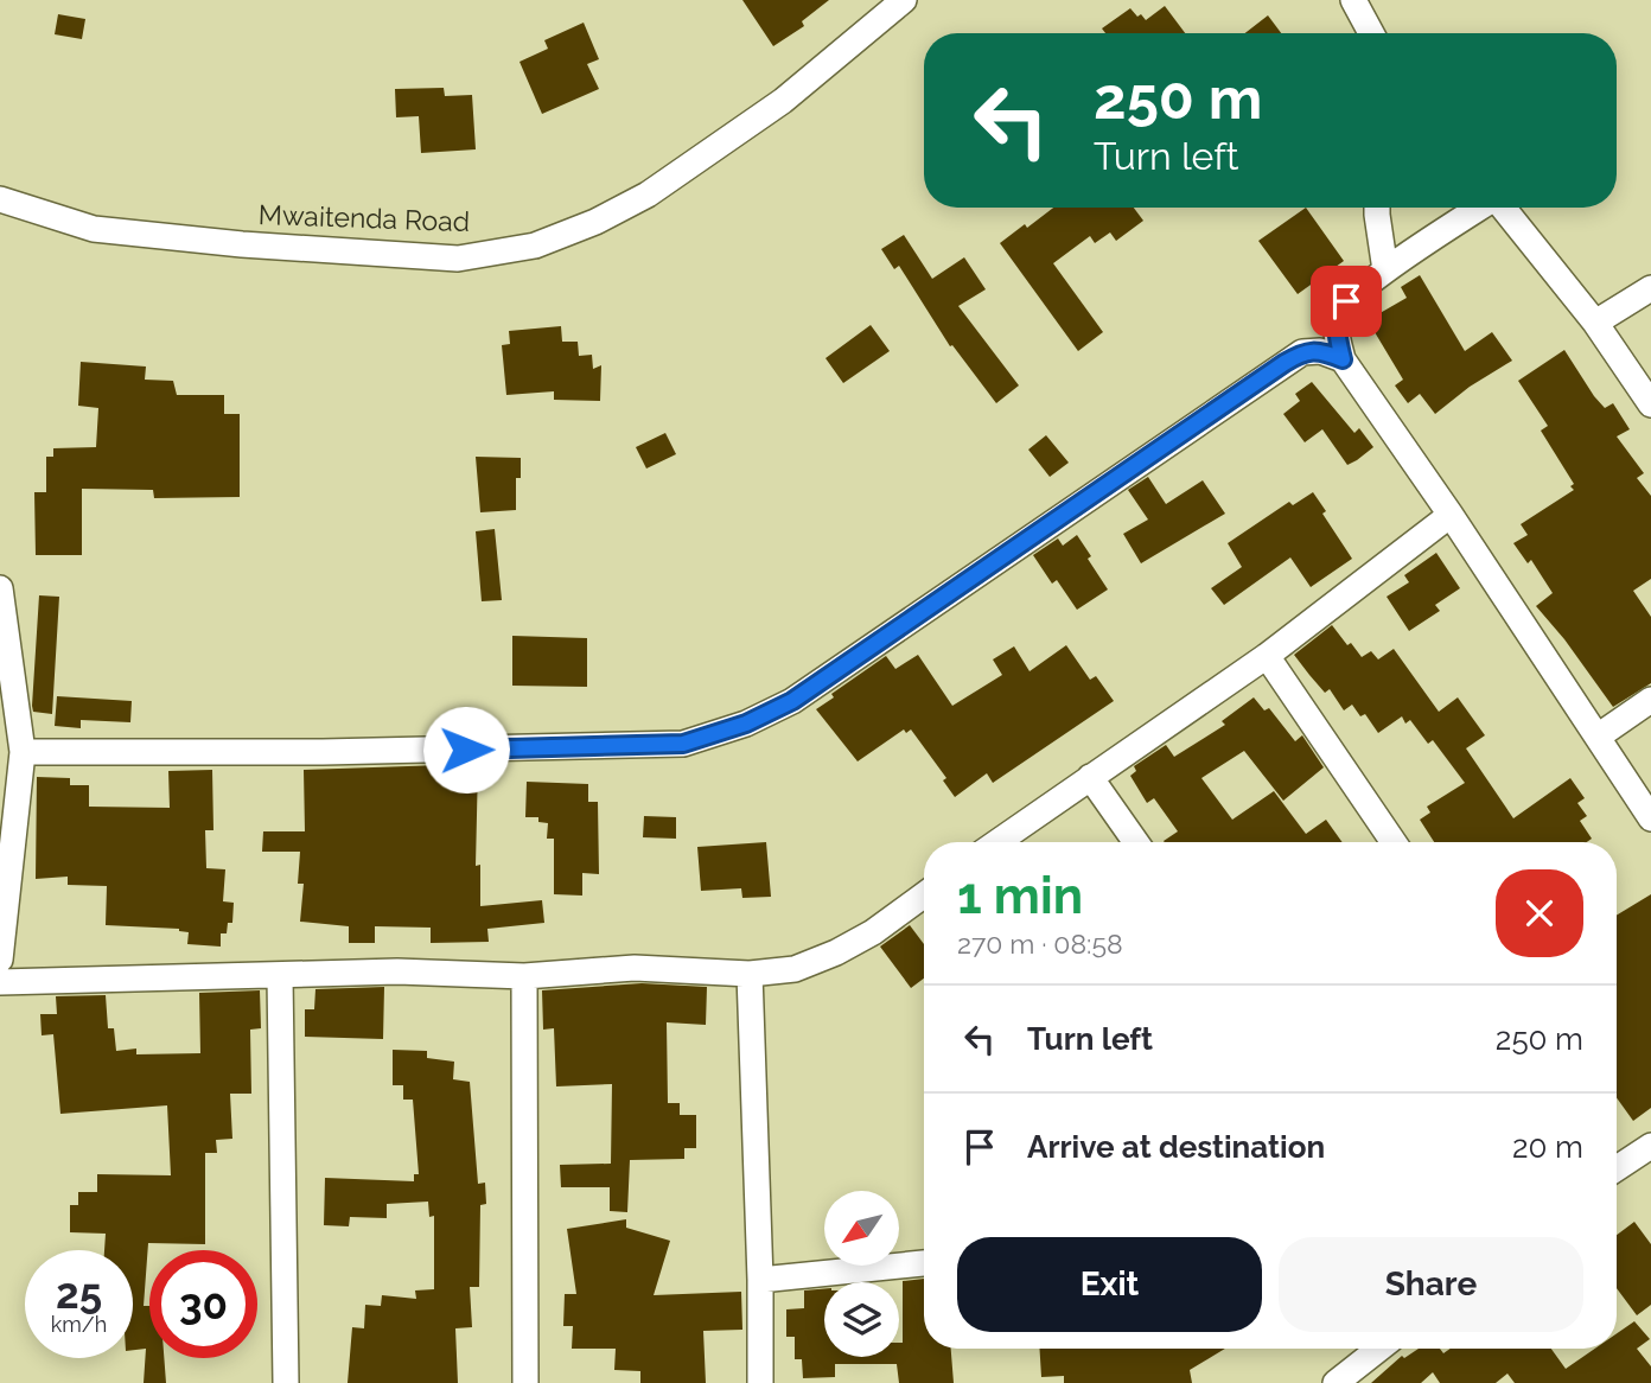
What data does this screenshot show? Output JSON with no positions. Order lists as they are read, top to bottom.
{
  "streets": {
    "street": ["Mwaitenda Road"]
  },
  "north": "bottom left",
  "page": {
    "turn": ["250 m", "Turn left"],
    "heading": ["1 min", "270 m · 08:58"],
    "list": [
      {
        "name": "Turn left",
        "value": "250 m"
      },
      {
        "name": "Arrive at destination",
        "value": "20 m"
      }
    ],
    "buttons": ["Exit", "Share"],
    "speed": "25 km/h",
    "limit": "30"
  }
}
